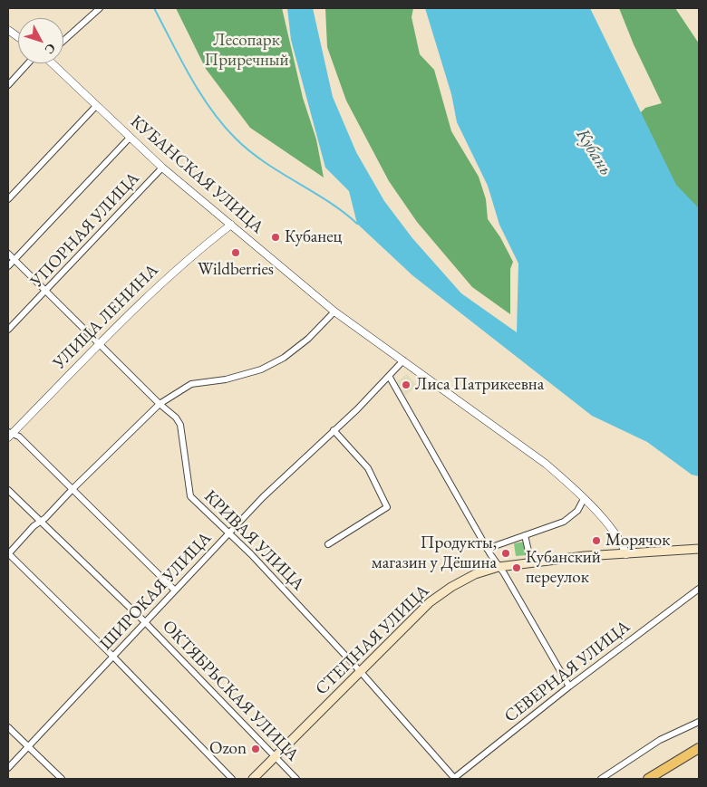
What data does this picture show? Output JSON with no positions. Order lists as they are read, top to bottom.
{
  "streets": {
    "main road": ["СТЕПНАЯ УЛИЦА"],
    "street": [
      "КУБАНСКАЯ УЛИЦА",
      "УПОРНАЯ УЛИЦА",
      "УЛИЦА ЛЕНИНА",
      "КРИВАЯ УЛИЦА",
      "ШИРОКАЯ УЛИЦА",
      "СЕВЕРНАЯ УЛИЦА",
      "ОКТЯБРЬСКАЯ УЛИЦА"
    ]
  },
  "crossings": [
    ["КУБАНСКАЯ УЛИЦА", "УПОРНАЯ УЛИЦА"],
    ["КУБАНСКАЯ УЛИЦА", "УЛИЦА ЛЕНИНА"],
    ["КУБАНСКАЯ УЛИЦА", "ШИРОКАЯ УЛИЦА"],
    ["КУБАНСКАЯ УЛИЦА", "СТЕПНАЯ УЛИЦА"],
    ["УПОРНАЯ УЛИЦА", "КРИВАЯ УЛИЦА"],
    ["УЛИЦА ЛЕНИНА", "КРИВАЯ УЛИЦА"],
    ["КРИВАЯ УЛИЦА", "ШИРОКАЯ УЛИЦА"],
    ["КРИВАЯ УЛИЦА", "СТЕПНАЯ УЛИЦА"],
    ["КРИВАЯ УЛИЦА", "СЕВЕРНАЯ УЛИЦА"],
    ["ШИРОКАЯ УЛИЦА", "ОКТЯБРЬСКАЯ УЛИЦА"],
    ["СТЕПНАЯ УЛИЦА", "ОКТЯБРЬСКАЯ УЛИЦА"]
  ],
  "water": ["Кубань"],
  "parks": ["Лесопарк Приречный"],
  "places": [
    "Кубанец",
    "Wildberries",
    "Лиса Патрикеевна",
    "Морячок",
    "Продукты, магазин у Дёшина",
    "Кубанский переулок",
    "Ozon"
  ],
  "north": "bottom right"
}
